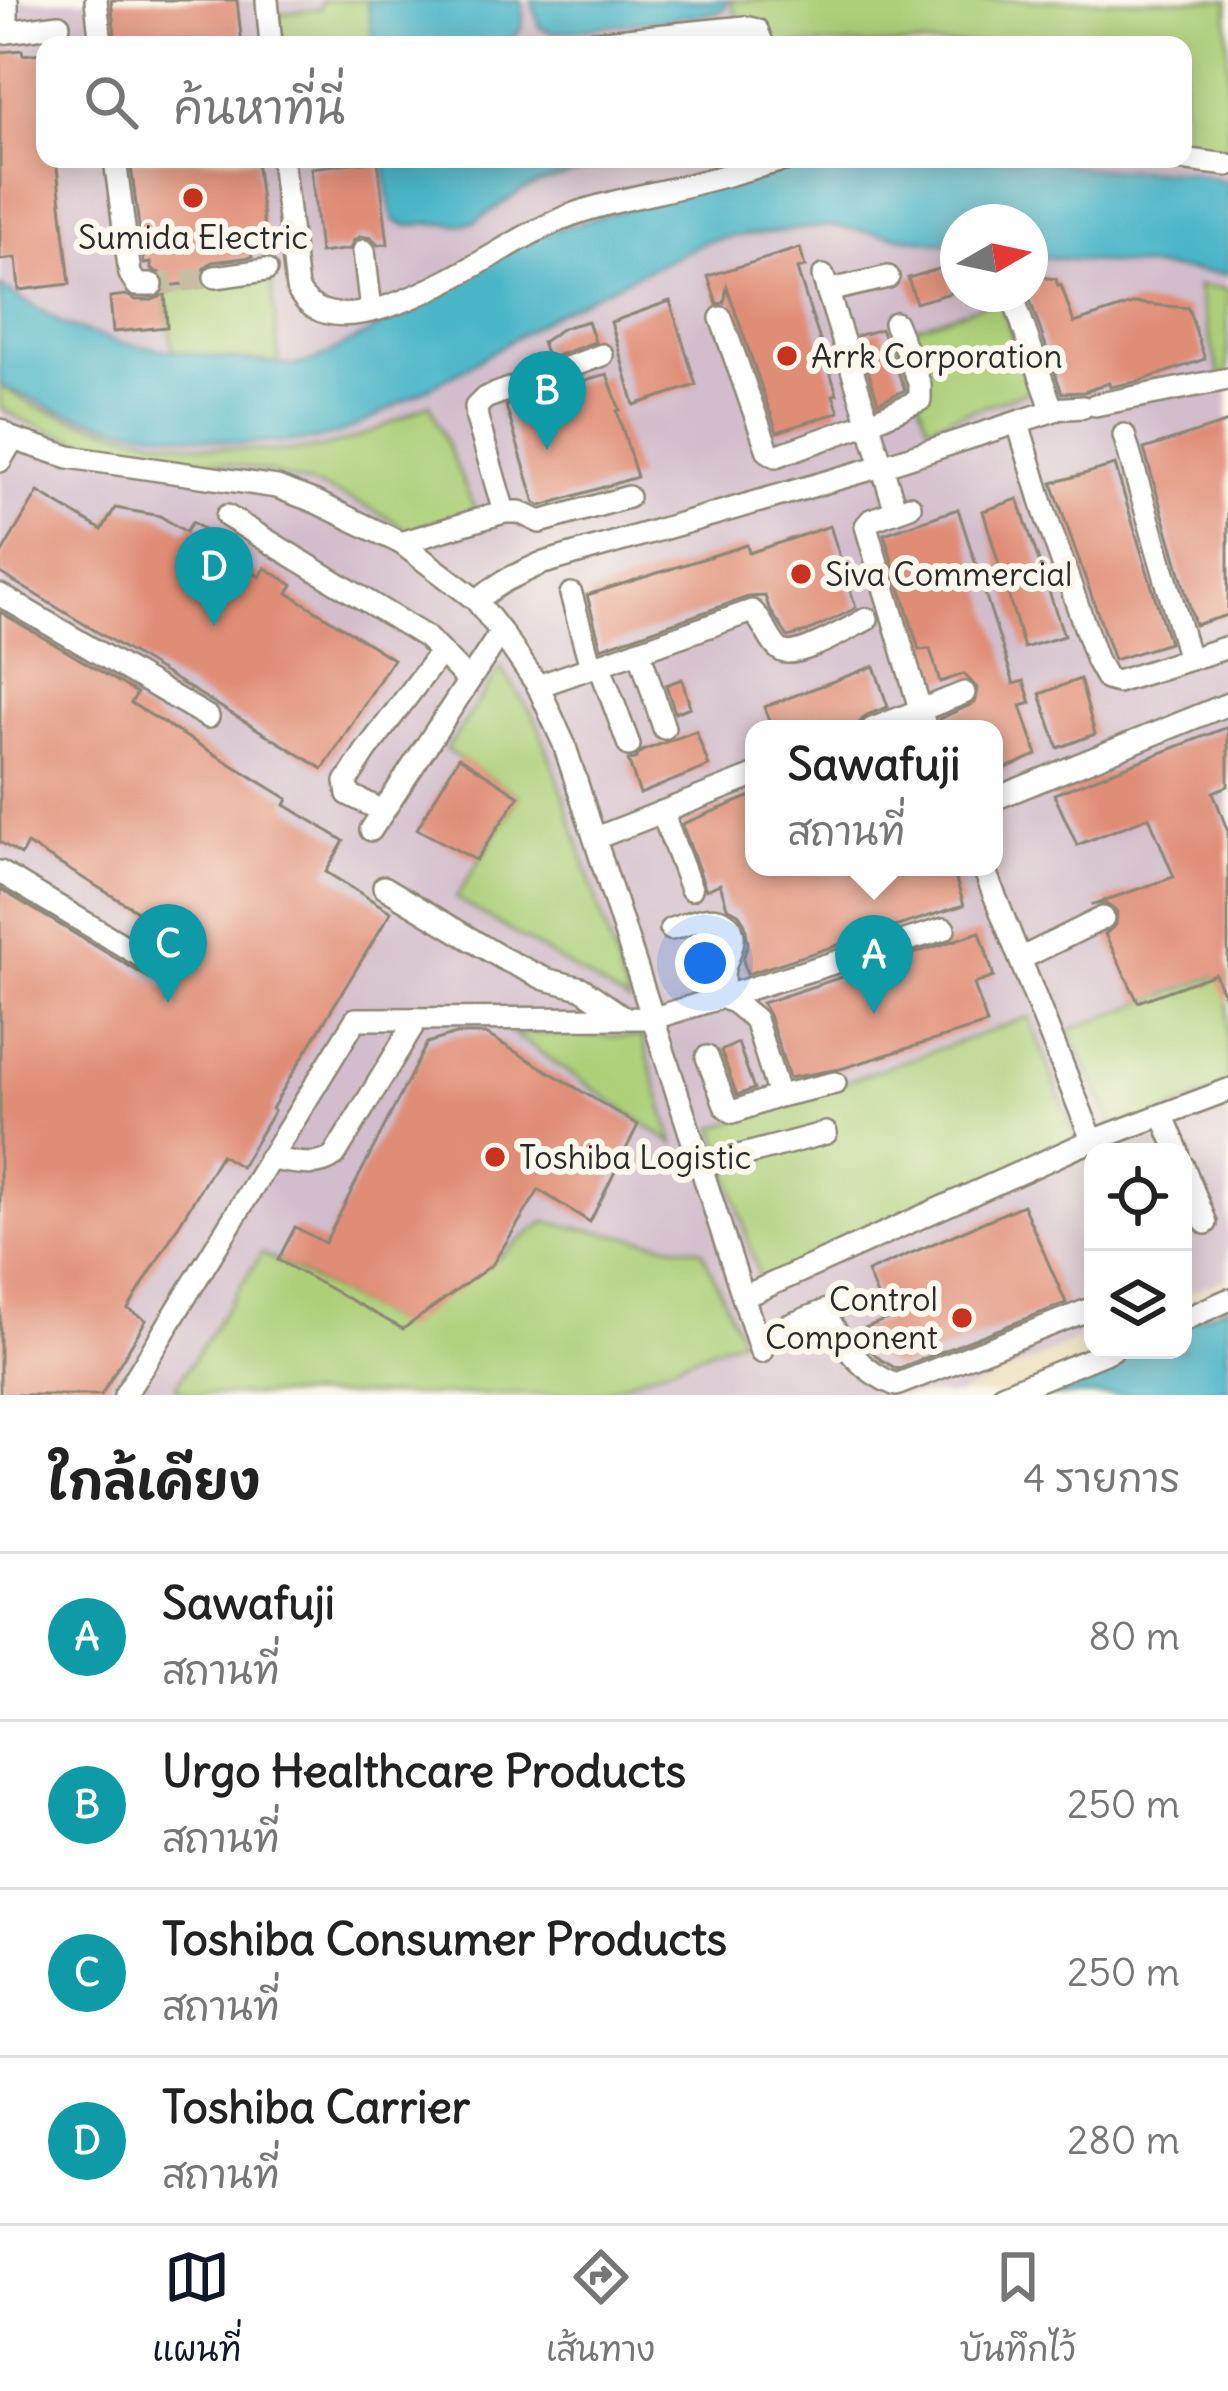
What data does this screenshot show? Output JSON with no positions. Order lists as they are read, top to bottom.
{
  "places": [
    "Sumida Electric",
    "Arrk Corporation",
    "Siva Commercial",
    "Toshiba Logistic",
    "Control Component"
  ],
  "north": "right",
  "page": {
    "search": "ค้นหาที่นี่",
    "pins": [
      "B",
      "D",
      "C",
      "A"
    ],
    "popup": ["Sawafuji", "สถานที่"],
    "heading": ["ใกล้เคียง", "4 รายการ"],
    "list": [
      {
        "mark": "A",
        "name": "Sawafuji",
        "note": "สถานที่",
        "value": "80 m"
      },
      {
        "mark": "B",
        "name": "Urgo Healthcare Products",
        "note": "สถานที่",
        "value": "250 m"
      },
      {
        "mark": "C",
        "name": "Toshiba Consumer Products",
        "note": "สถานที่",
        "value": "250 m"
      },
      {
        "mark": "D",
        "name": "Toshiba Carrier",
        "note": "สถานที่",
        "value": "280 m"
      }
    ],
    "nav": ["แผนที่", "เส้นทาง", "บันทึกไว้"]
  }
}
